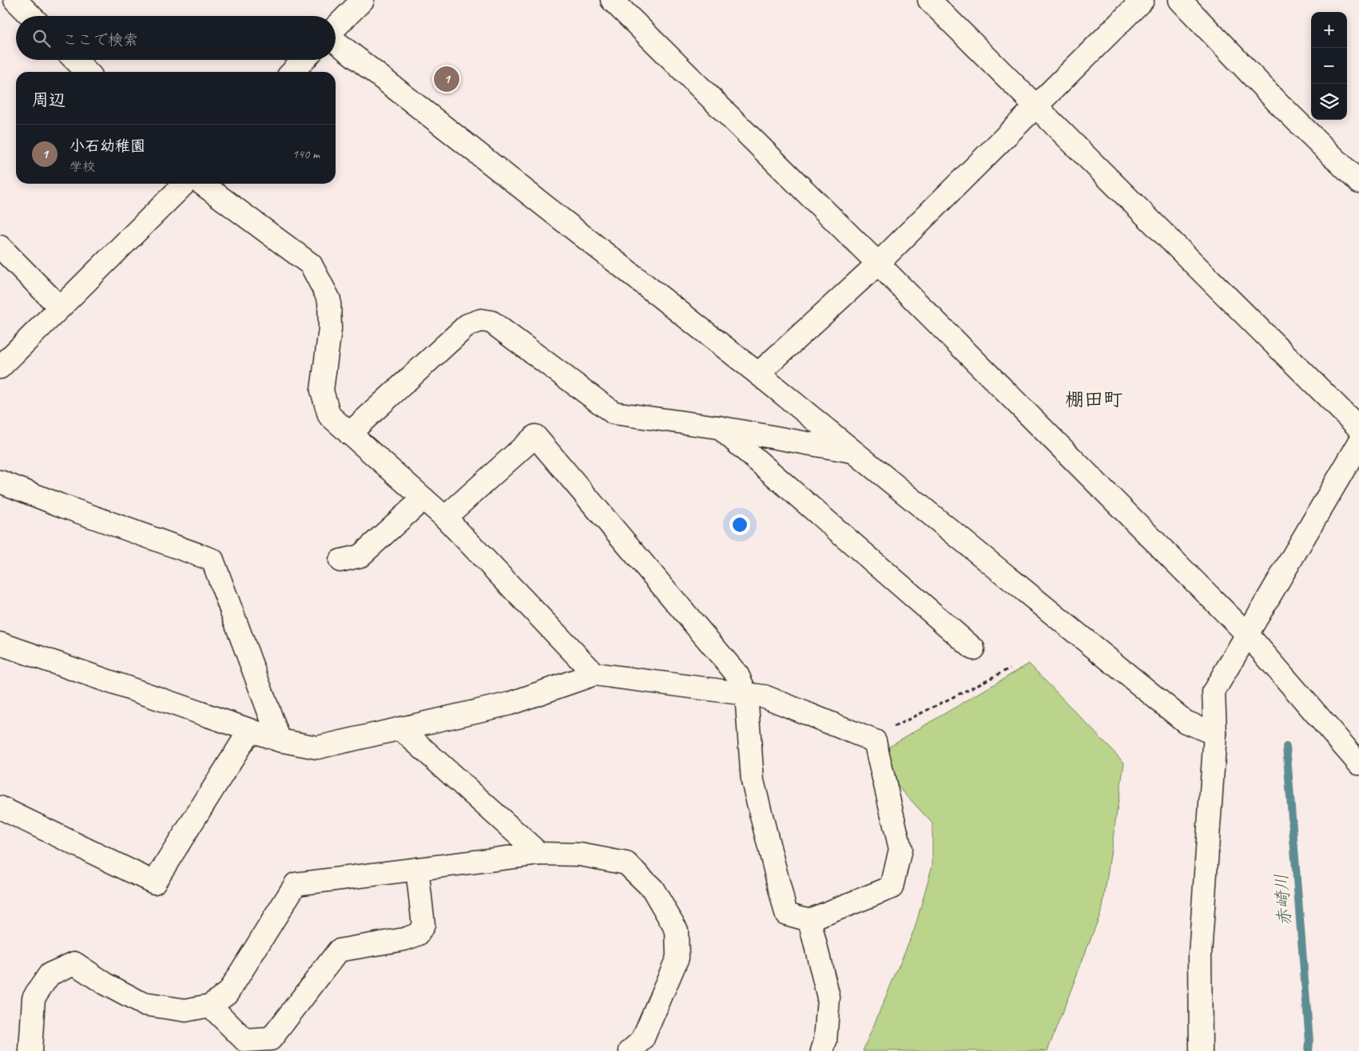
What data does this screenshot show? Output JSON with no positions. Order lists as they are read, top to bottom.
{
  "districts": ["棚田町"],
  "water": ["赤崎川"],
  "page": {
    "map_buttons": ["+", "−"],
    "search": "ここで検索",
    "pins": "1",
    "heading": "周辺",
    "list": [
      {
        "mark": "1",
        "name": "小石幼稚園",
        "note": "学校",
        "value": "140 m"
      }
    ]
  }
}
